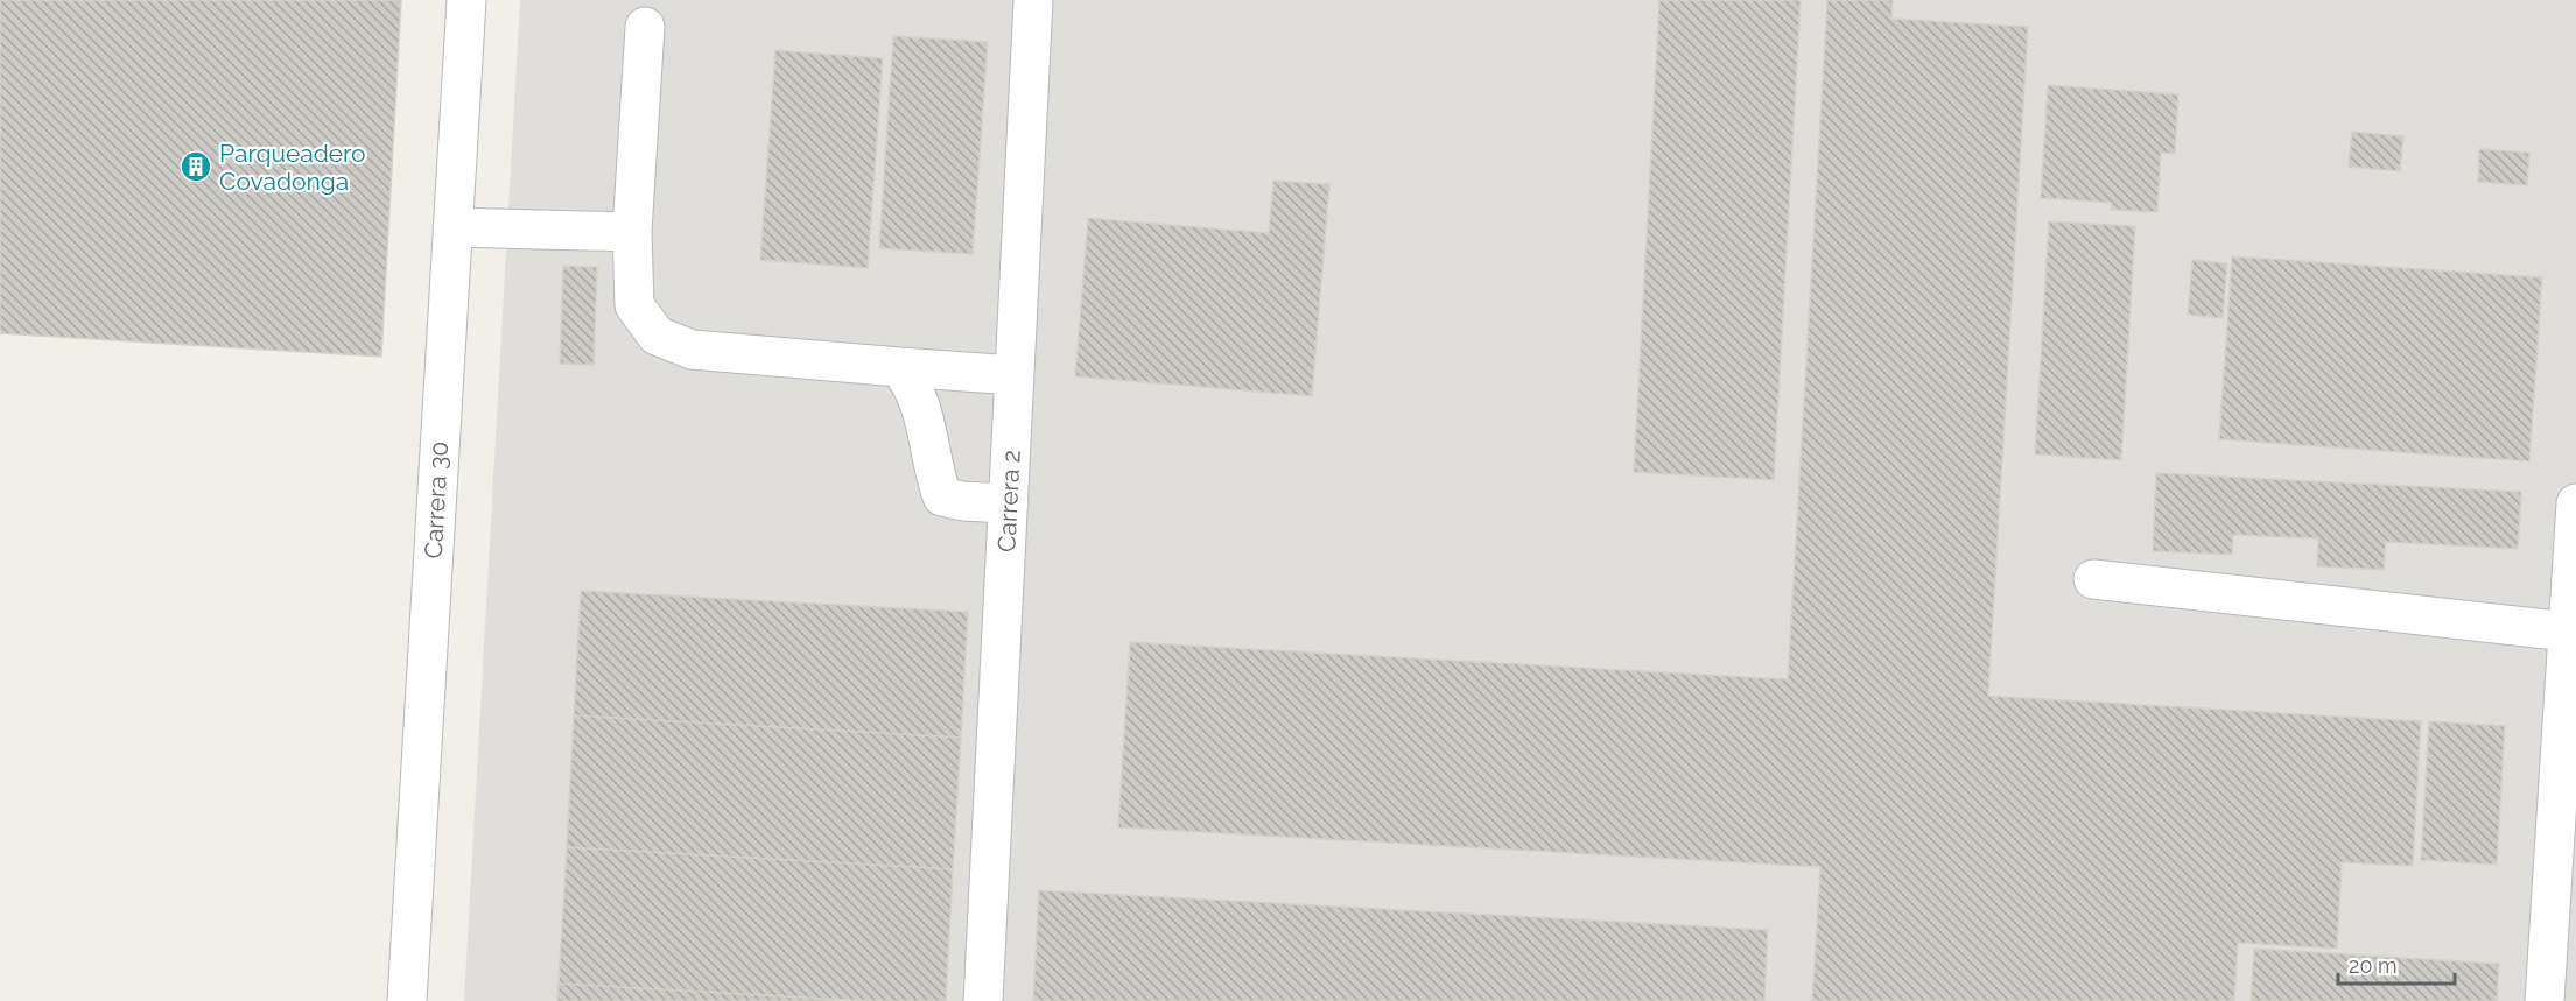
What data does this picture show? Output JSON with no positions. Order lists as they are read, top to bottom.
{
  "streets": {
    "street": ["Carrera 30", "Carrera 2"]
  },
  "places": {
    "building": ["Parqueadero Covadonga"]
  },
  "scale_bar": "20 m"
}
